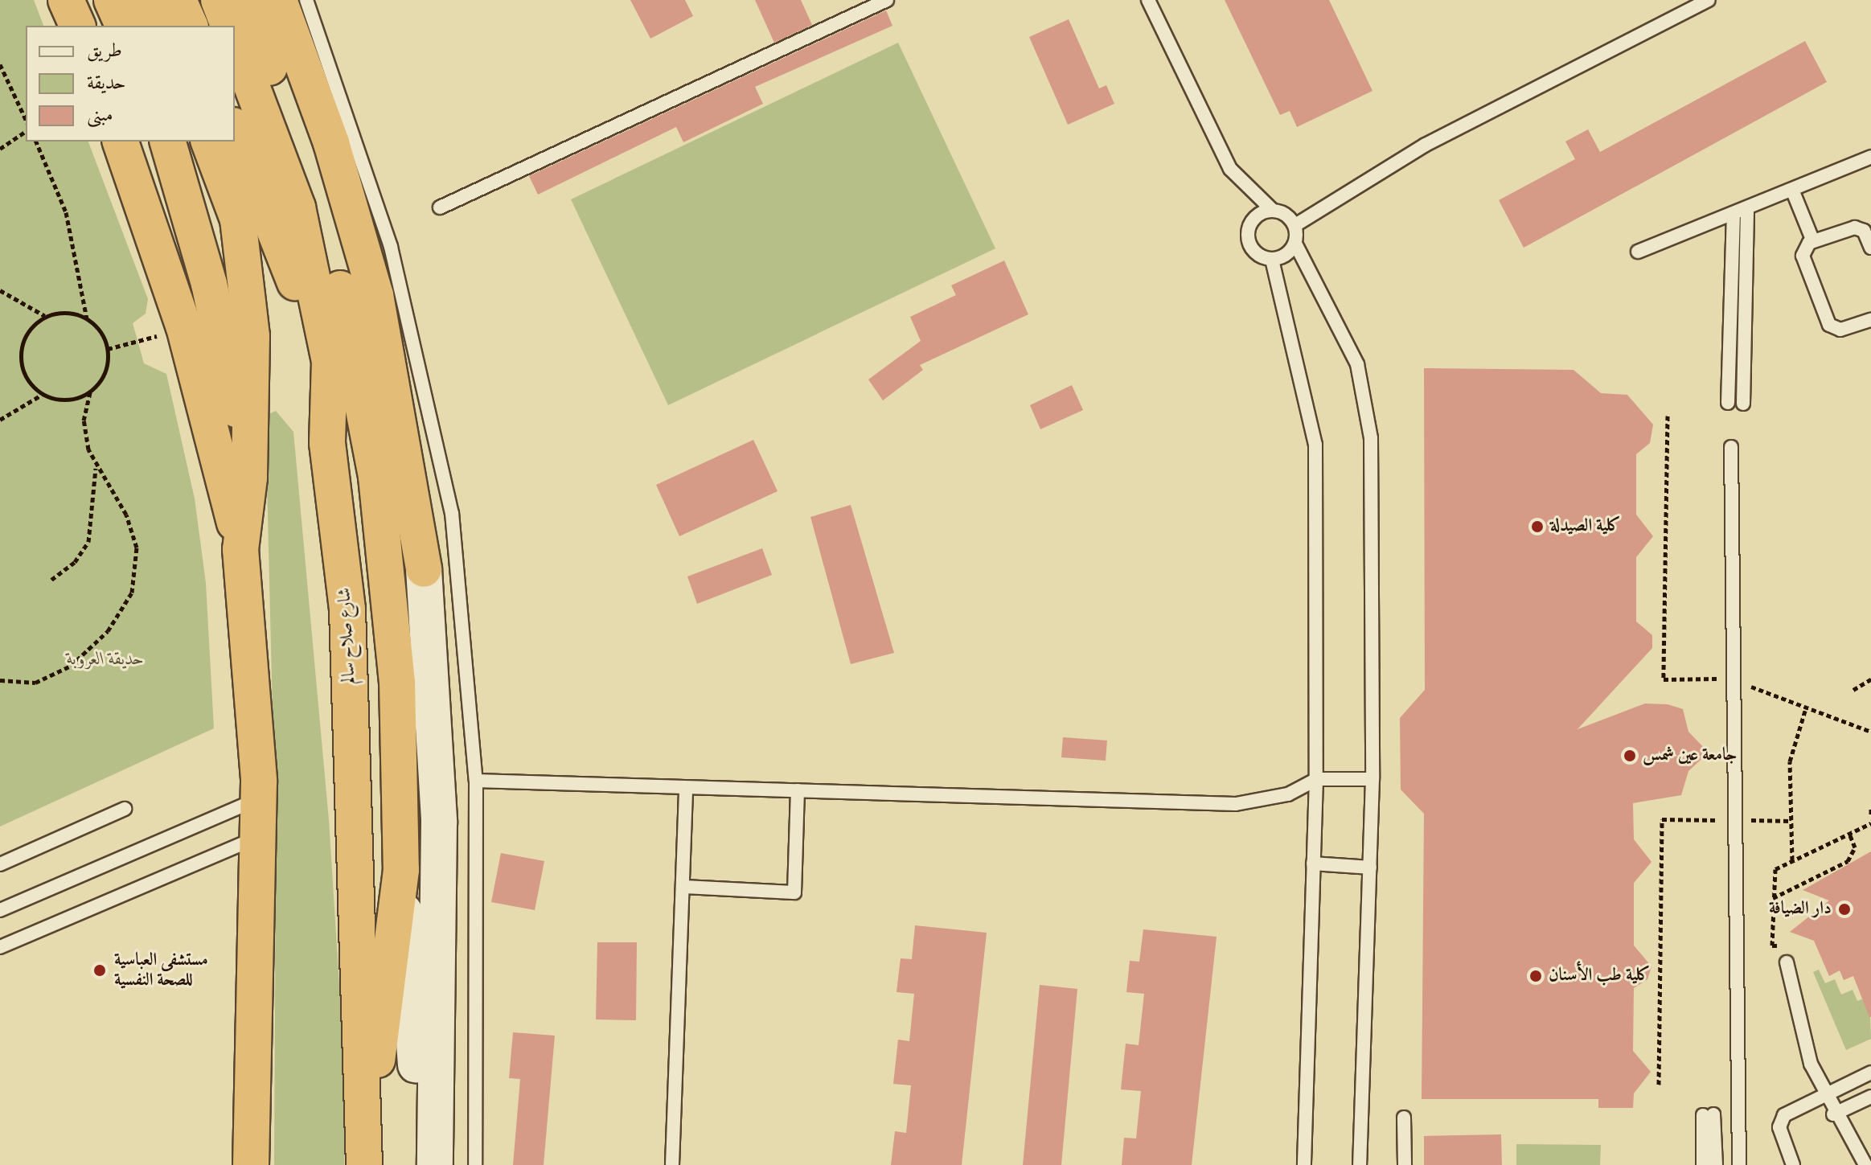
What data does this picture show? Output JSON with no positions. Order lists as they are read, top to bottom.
{
  "streets": {
    "highway": ["شارع صلاح سالم"]
  },
  "parks": ["حديقة العروبة"],
  "places": [
    "كلية الصيدلة",
    "جامعة عين شمس",
    "دار الضيافة",
    "مستشفى العباسية للصحة النفسية",
    "كلية طب الأسنان"
  ],
  "legend": ["طريق", "حديقة", "مبنى"]
}
